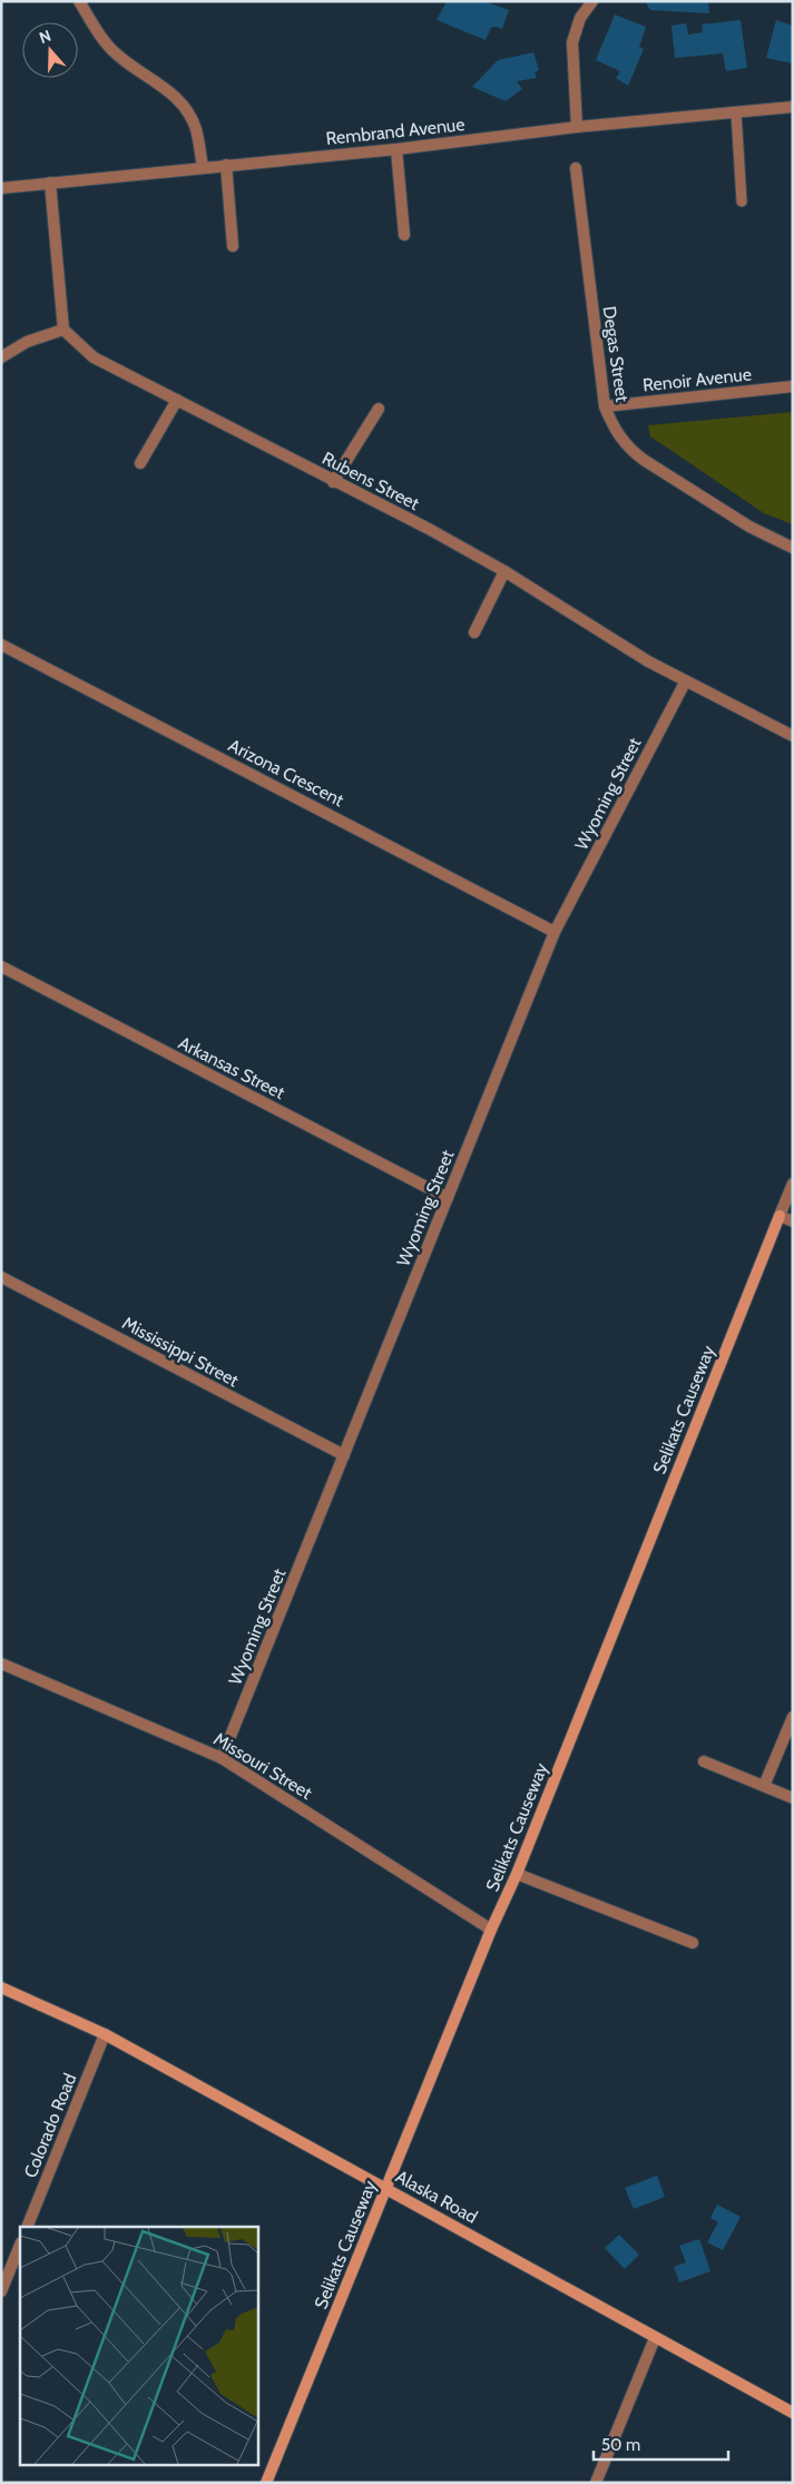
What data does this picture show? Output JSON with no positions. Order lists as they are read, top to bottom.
{
  "streets": {
    "street": [
      "Rembrand Avenue",
      "Degas Street",
      "Renoir Avenue",
      "Rubens Street",
      "Arizona Crescent",
      "Wyoming Street",
      "Arkansas Street",
      "Mississippi Street",
      "Selikats Causeway",
      "Missouri Street",
      "Colorado Road",
      "Alaska Road"
    ]
  },
  "crossings": [
    ["Degas Street", "Renoir Avenue"],
    ["Rubens Street", "Wyoming Street"],
    ["Arizona Crescent", "Wyoming Street"],
    ["Wyoming Street", "Arkansas Street"],
    ["Wyoming Street", "Mississippi Street"],
    ["Wyoming Street", "Missouri Street"],
    ["Selikats Causeway", "Missouri Street"],
    ["Selikats Causeway", "Alaska Road"],
    ["Colorado Road", "Alaska Road"]
  ],
  "scale_bar": "50 m",
  "north": "top"
}
